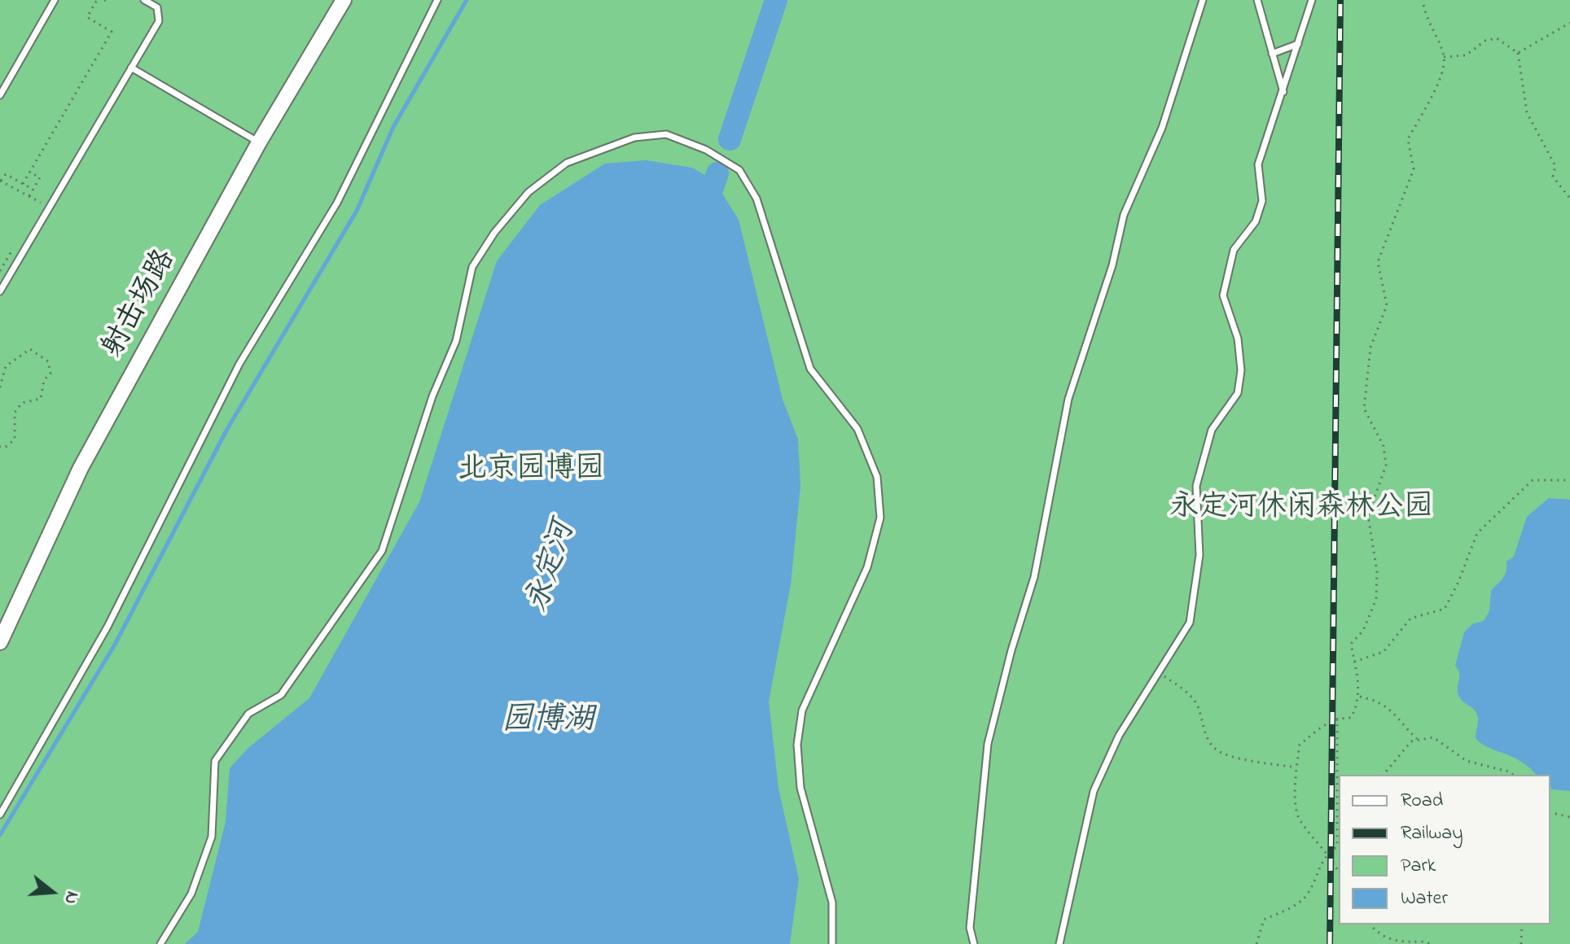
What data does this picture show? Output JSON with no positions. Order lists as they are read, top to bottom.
{
  "streets": {
    "street": ["射击场路"]
  },
  "water": ["永定河", "园博湖"],
  "parks": ["北京园博园", "永定河休闲森林公园"],
  "legend": [
    "Road",
    "Railway",
    "Park",
    "Water"
  ],
  "north": "right"
}
